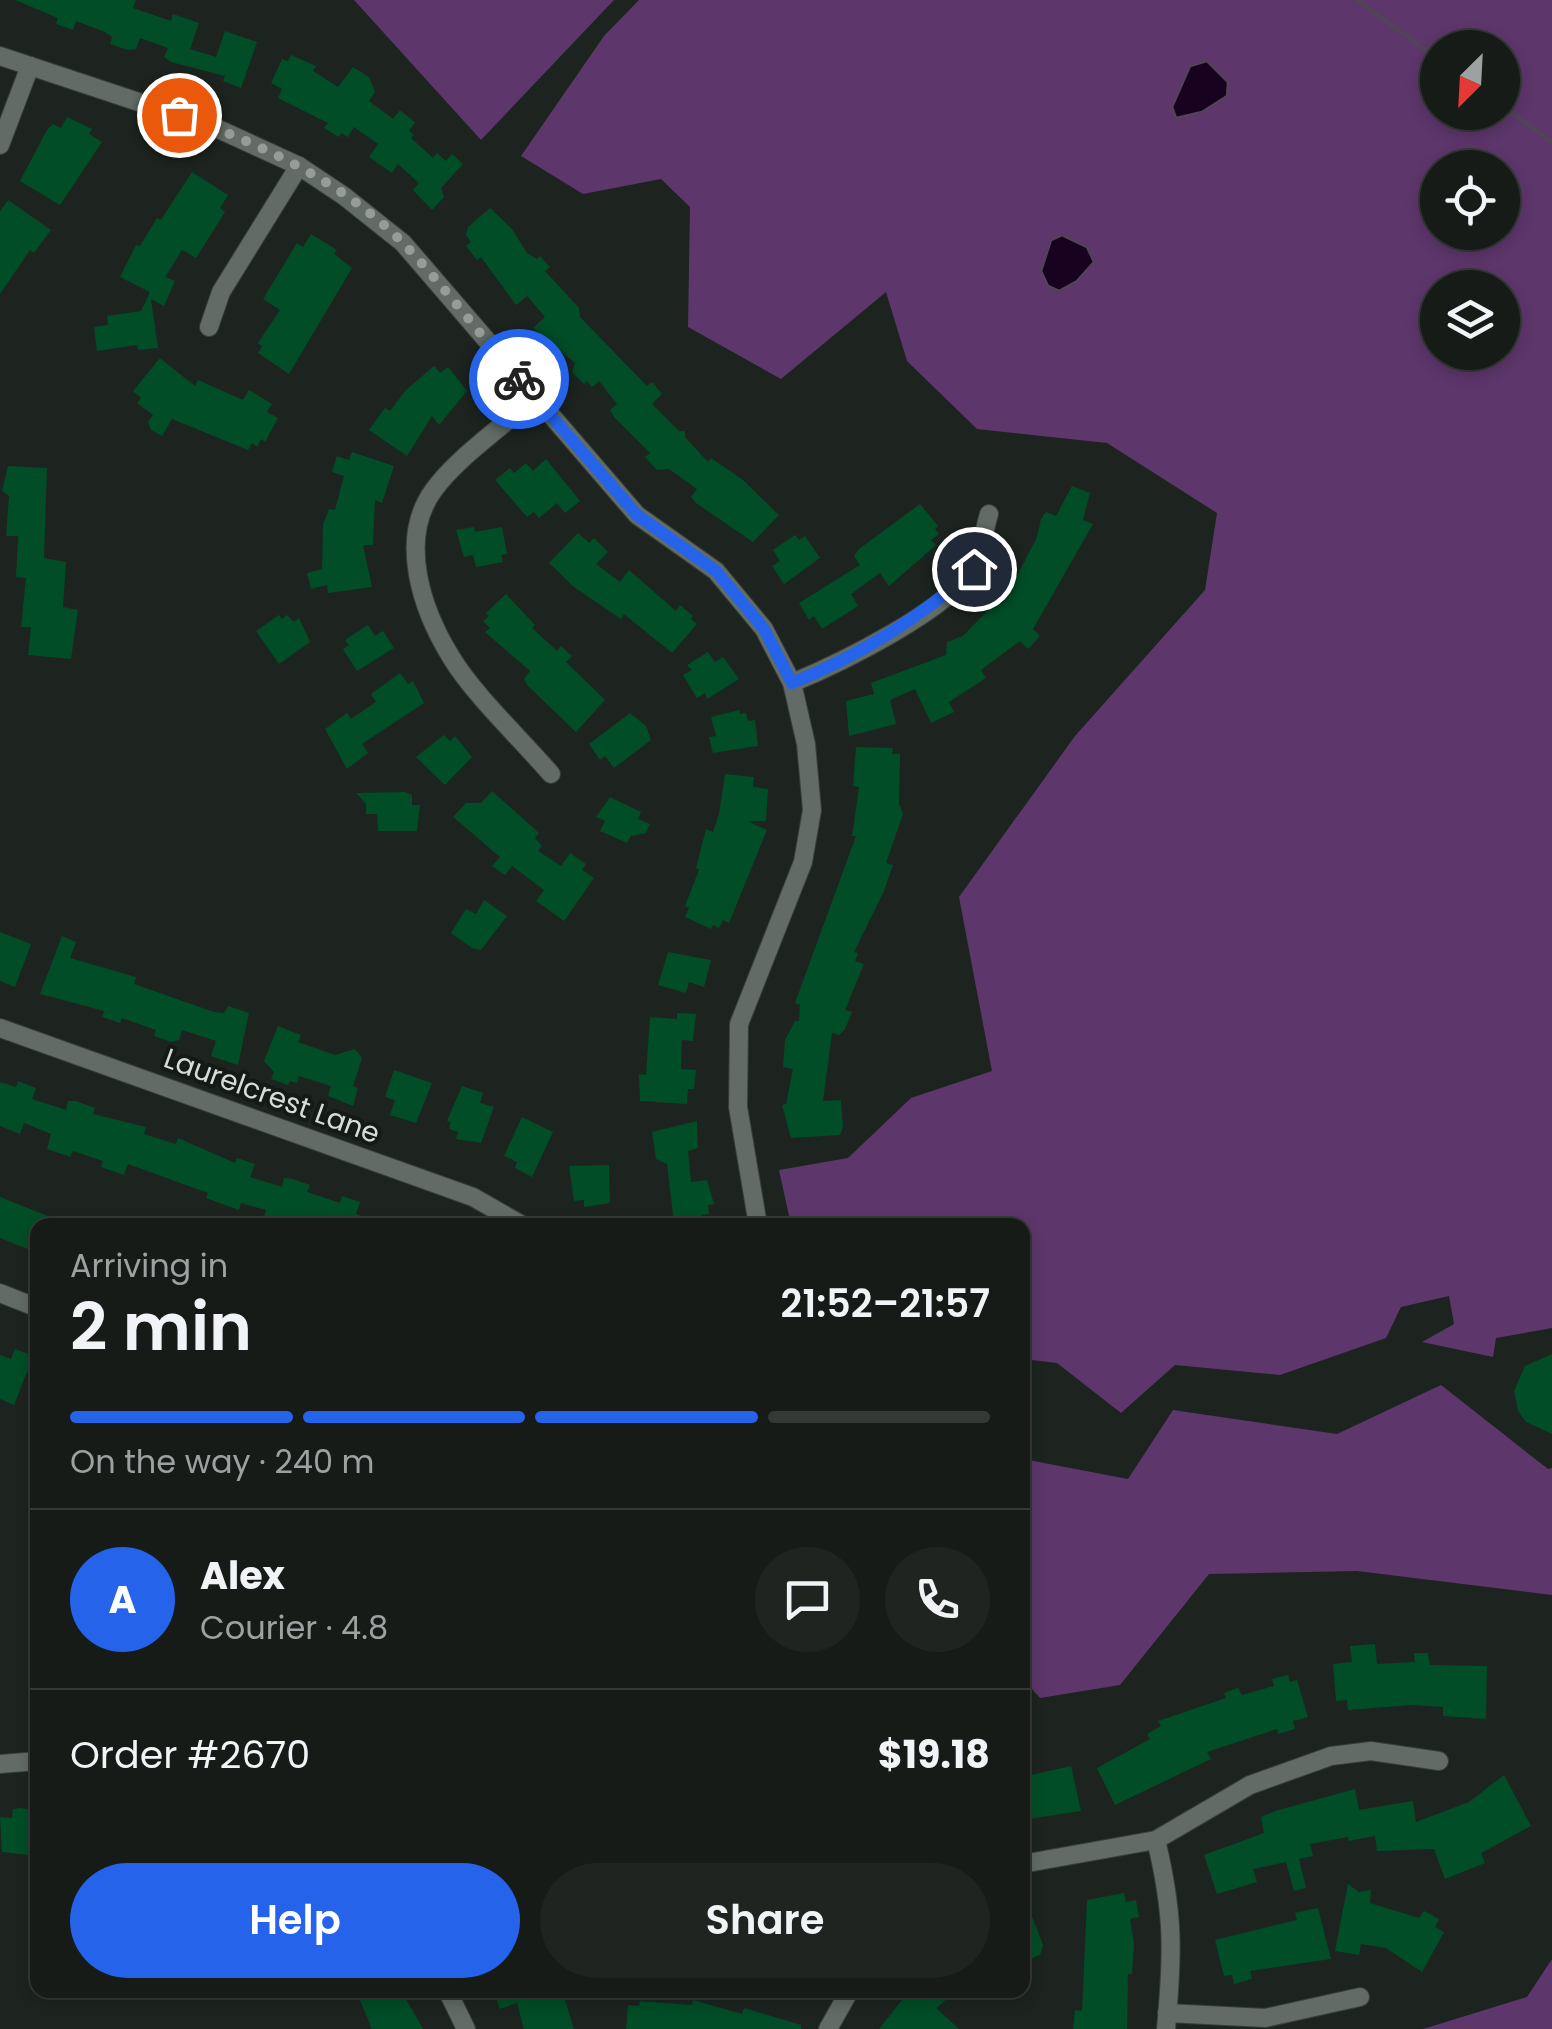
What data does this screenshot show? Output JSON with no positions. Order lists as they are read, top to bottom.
{
  "streets": {
    "street": ["Laurelcrest Lane"]
  },
  "north": "bottom left",
  "page": {
    "heading": ["2 min", "Arriving in", "21:52–21:57"],
    "panel": [
      "Alex",
      "Courier · 4.8",
      "Order #2670",
      "$19.18"
    ],
    "bar": "On the way · 240 m",
    "round": "A",
    "buttons": ["Help", "Share"]
  }
}
